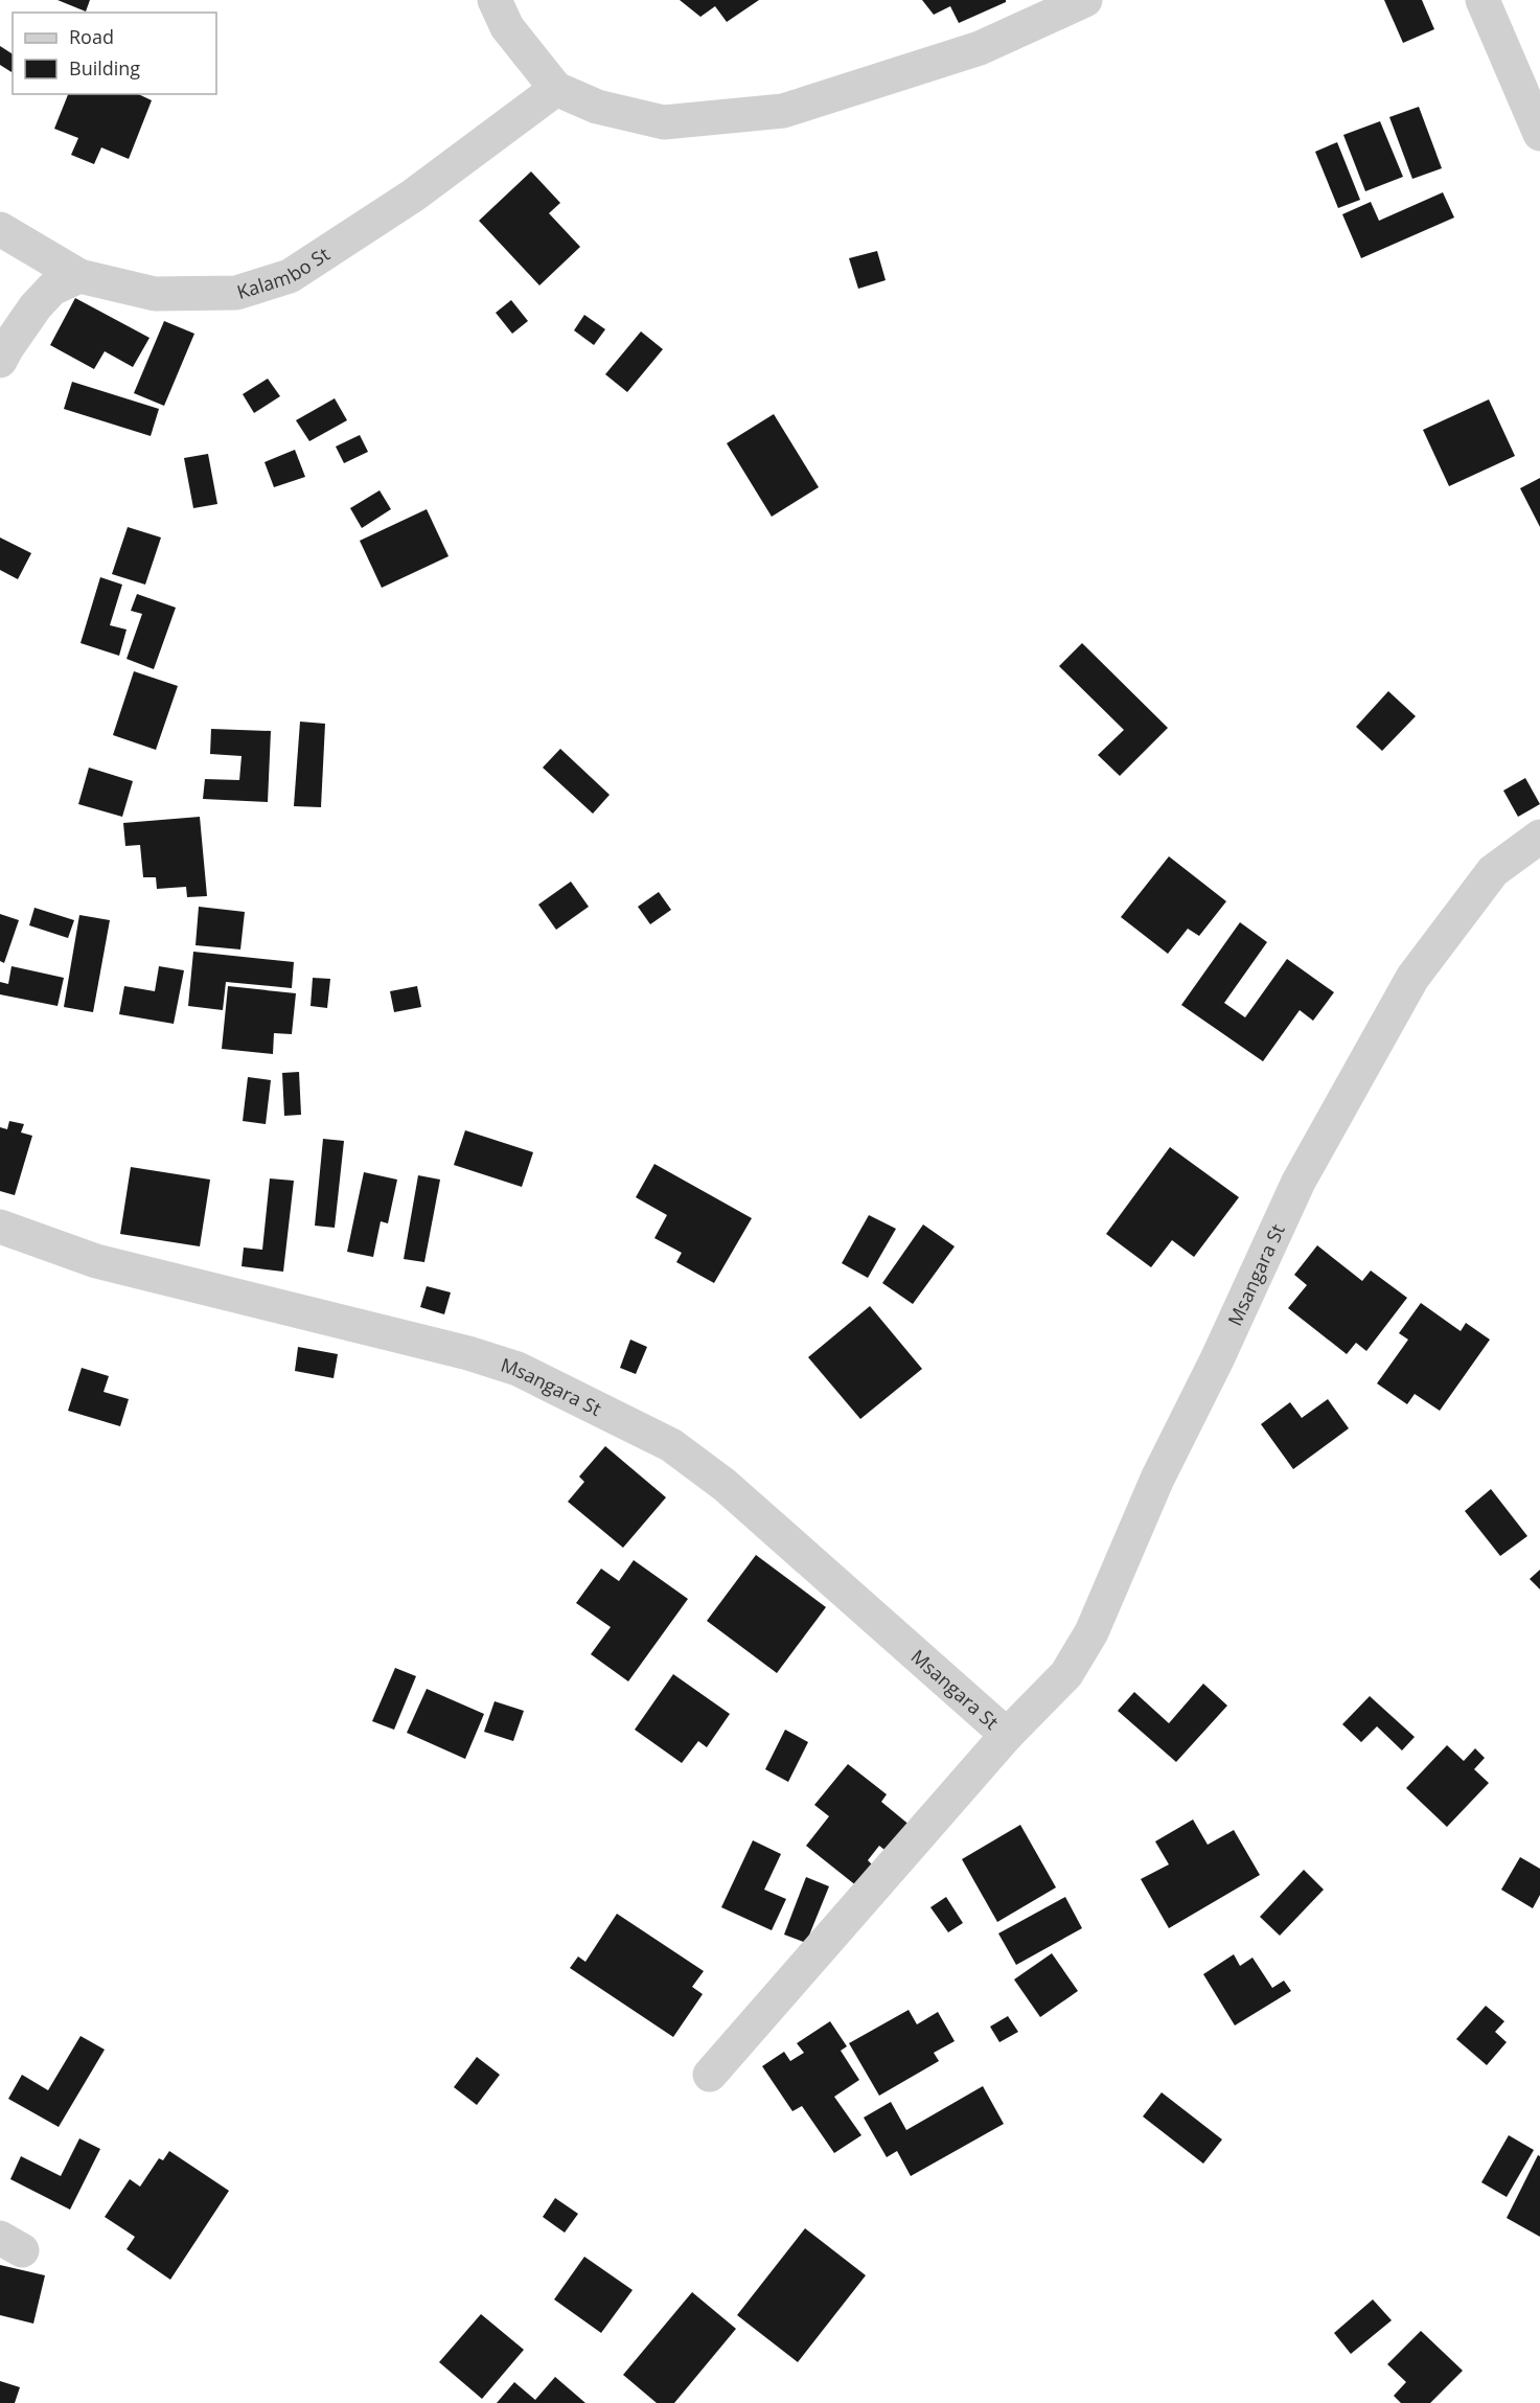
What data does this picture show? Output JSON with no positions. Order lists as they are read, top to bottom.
{
  "streets": {
    "street": ["Kalambo St", "Msangara St"]
  },
  "legend": ["Road", "Building"]
}
